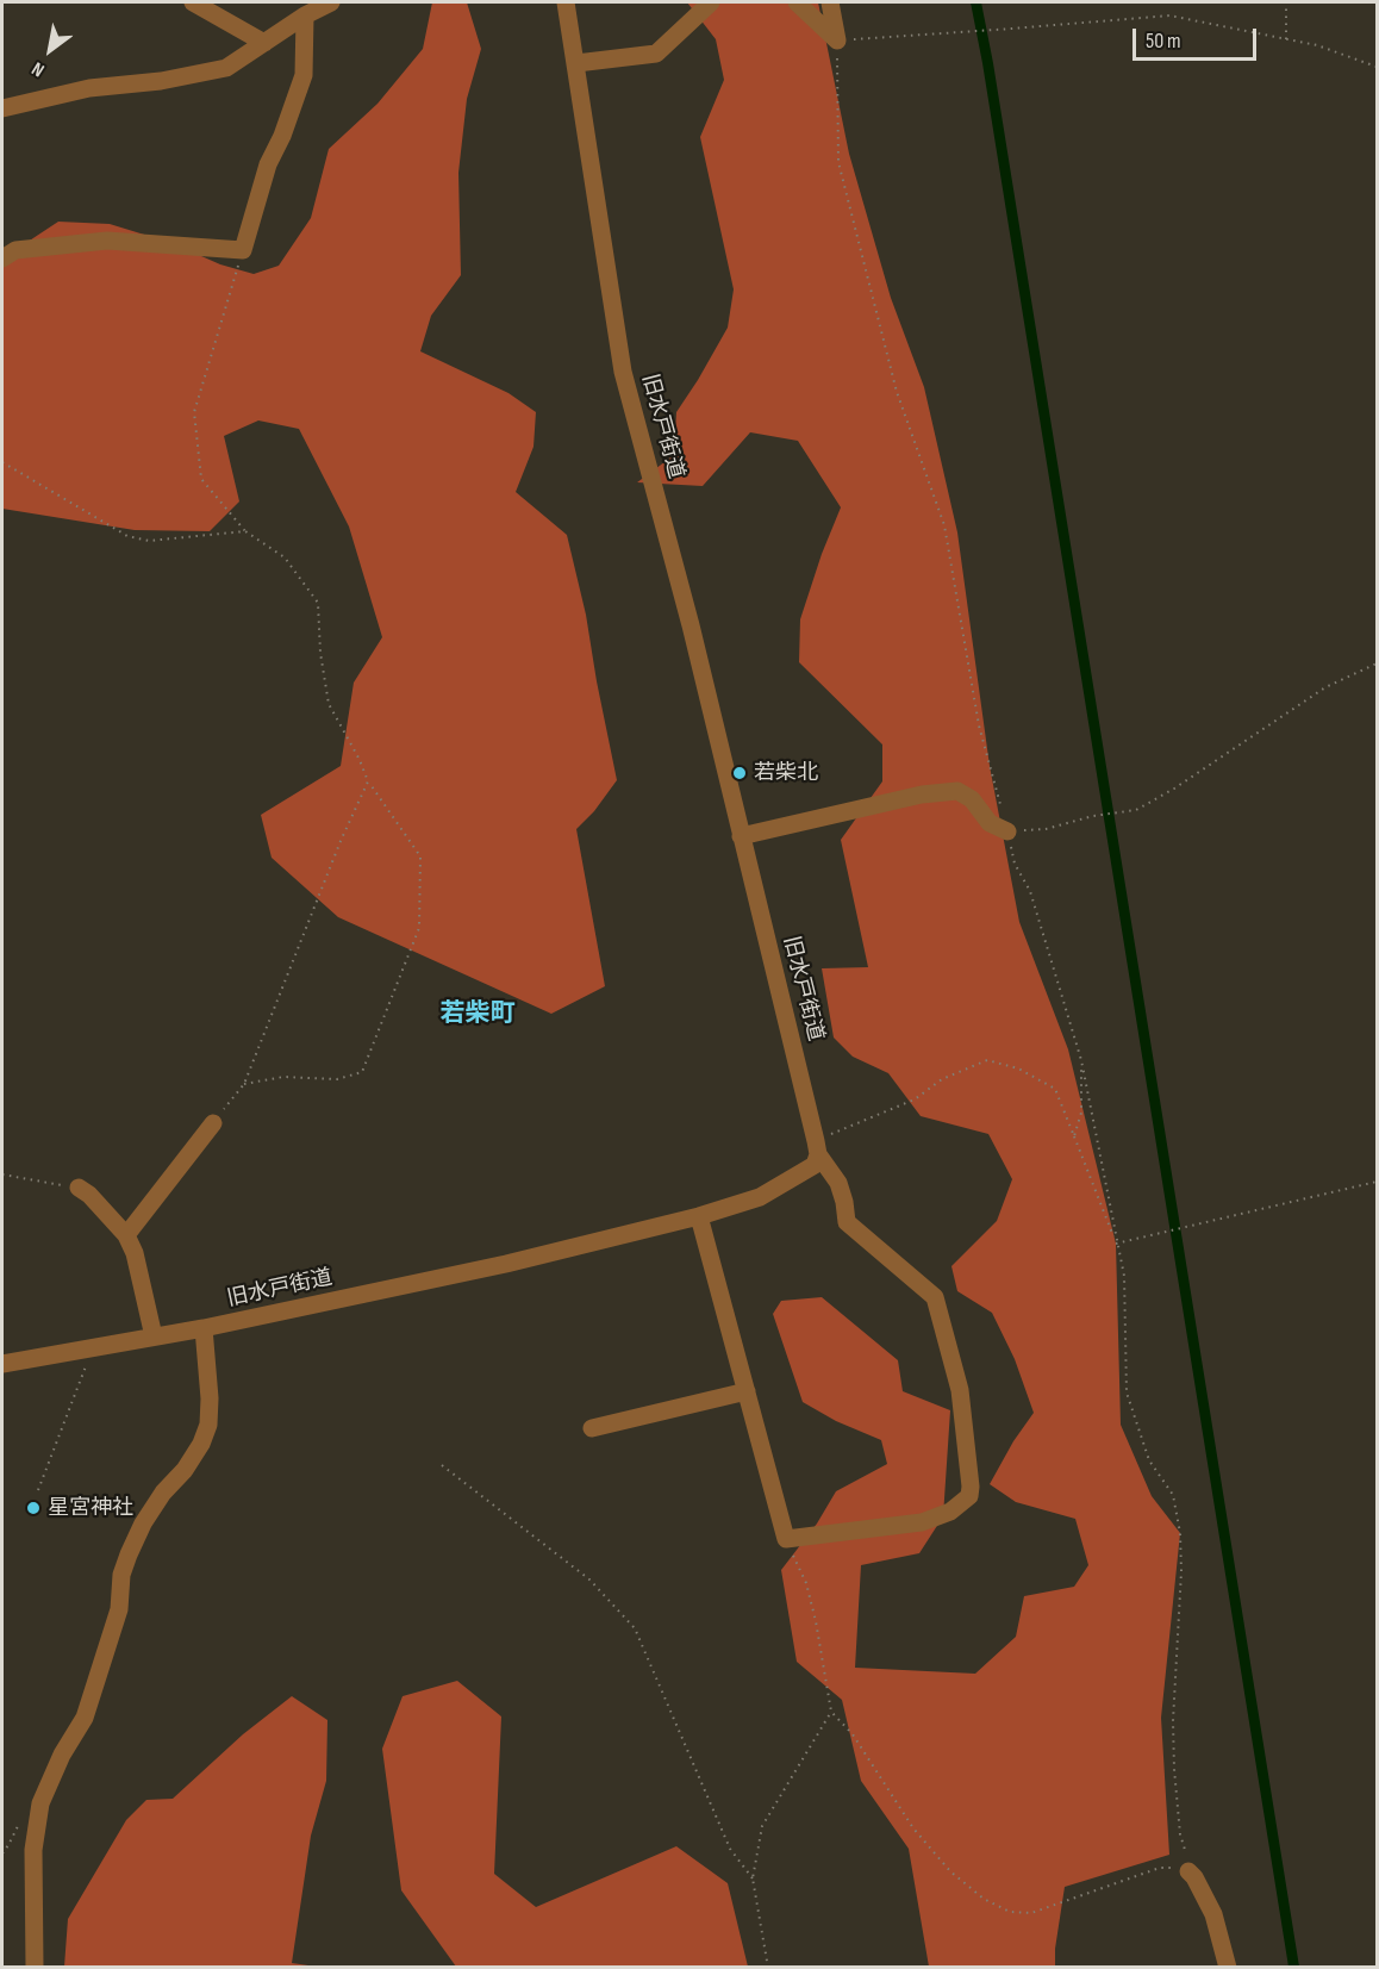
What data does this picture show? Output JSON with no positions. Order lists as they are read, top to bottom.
{
  "streets": {
    "street": ["旧水戸街道"]
  },
  "districts": ["若柴町"],
  "places": ["若柴北", "星宮神社"],
  "scale_bar": "50 m",
  "north": "bottom left"
}
